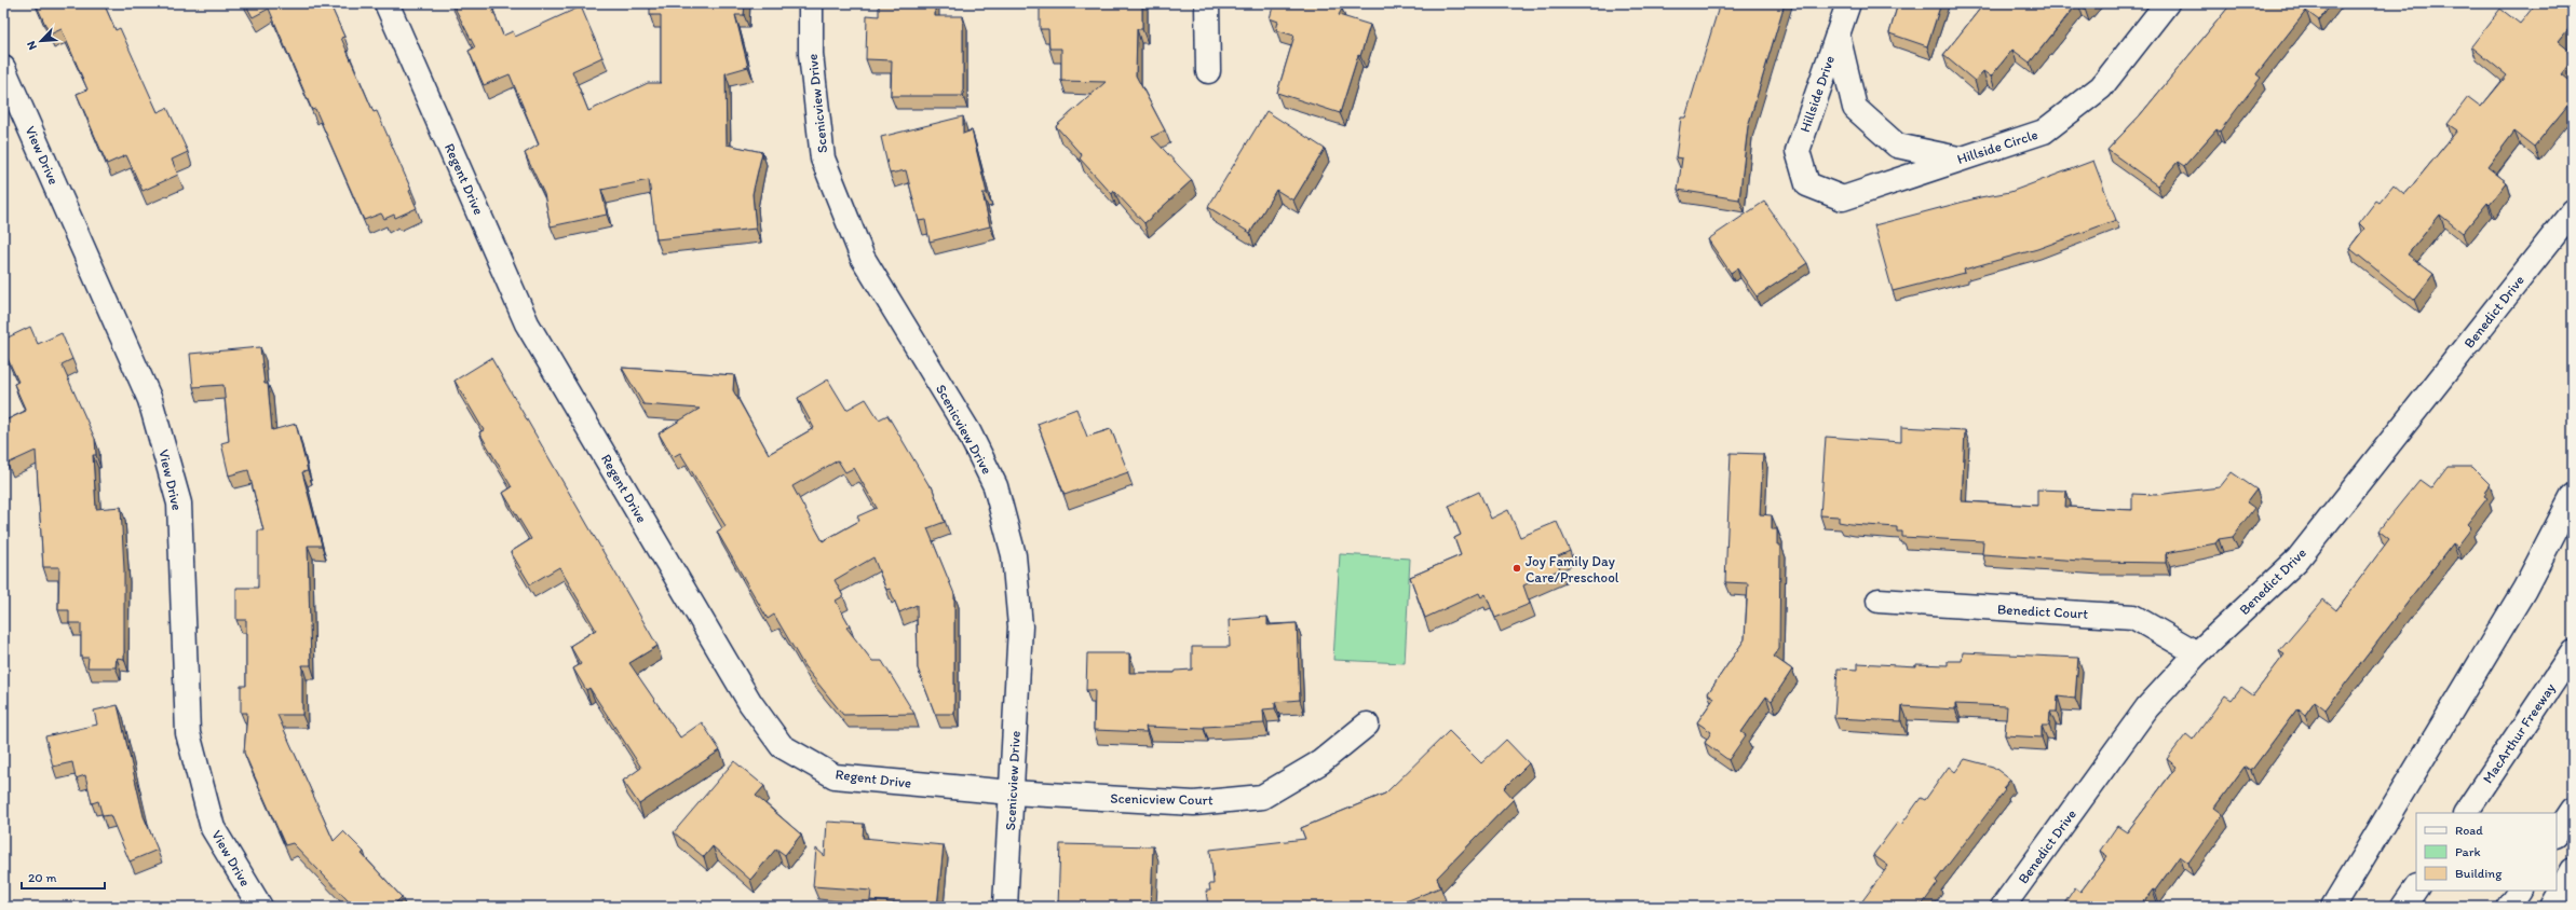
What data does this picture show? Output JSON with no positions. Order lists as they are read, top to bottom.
{
  "streets": {
    "main road": [
      "Hillside Drive",
      "Scenicview Drive",
      "Hillside Circle",
      "View Drive",
      "Regent Drive",
      "Benedict Drive",
      "Benedict Court",
      "MacArthur Freeway",
      "Scenicview Court"
    ]
  },
  "crossings": [
    ["Hillside Drive", "Hillside Circle"],
    ["Scenicview Drive", "Regent Drive"],
    ["Scenicview Drive", "Scenicview Court"],
    ["Regent Drive", "Scenicview Court"],
    ["Benedict Drive", "Benedict Court"]
  ],
  "places": ["Joy Family Day Care/Preschool"],
  "legend": ["Road", "Park", "Building"],
  "scale_bar": "20 m",
  "north": "bottom left"
}
